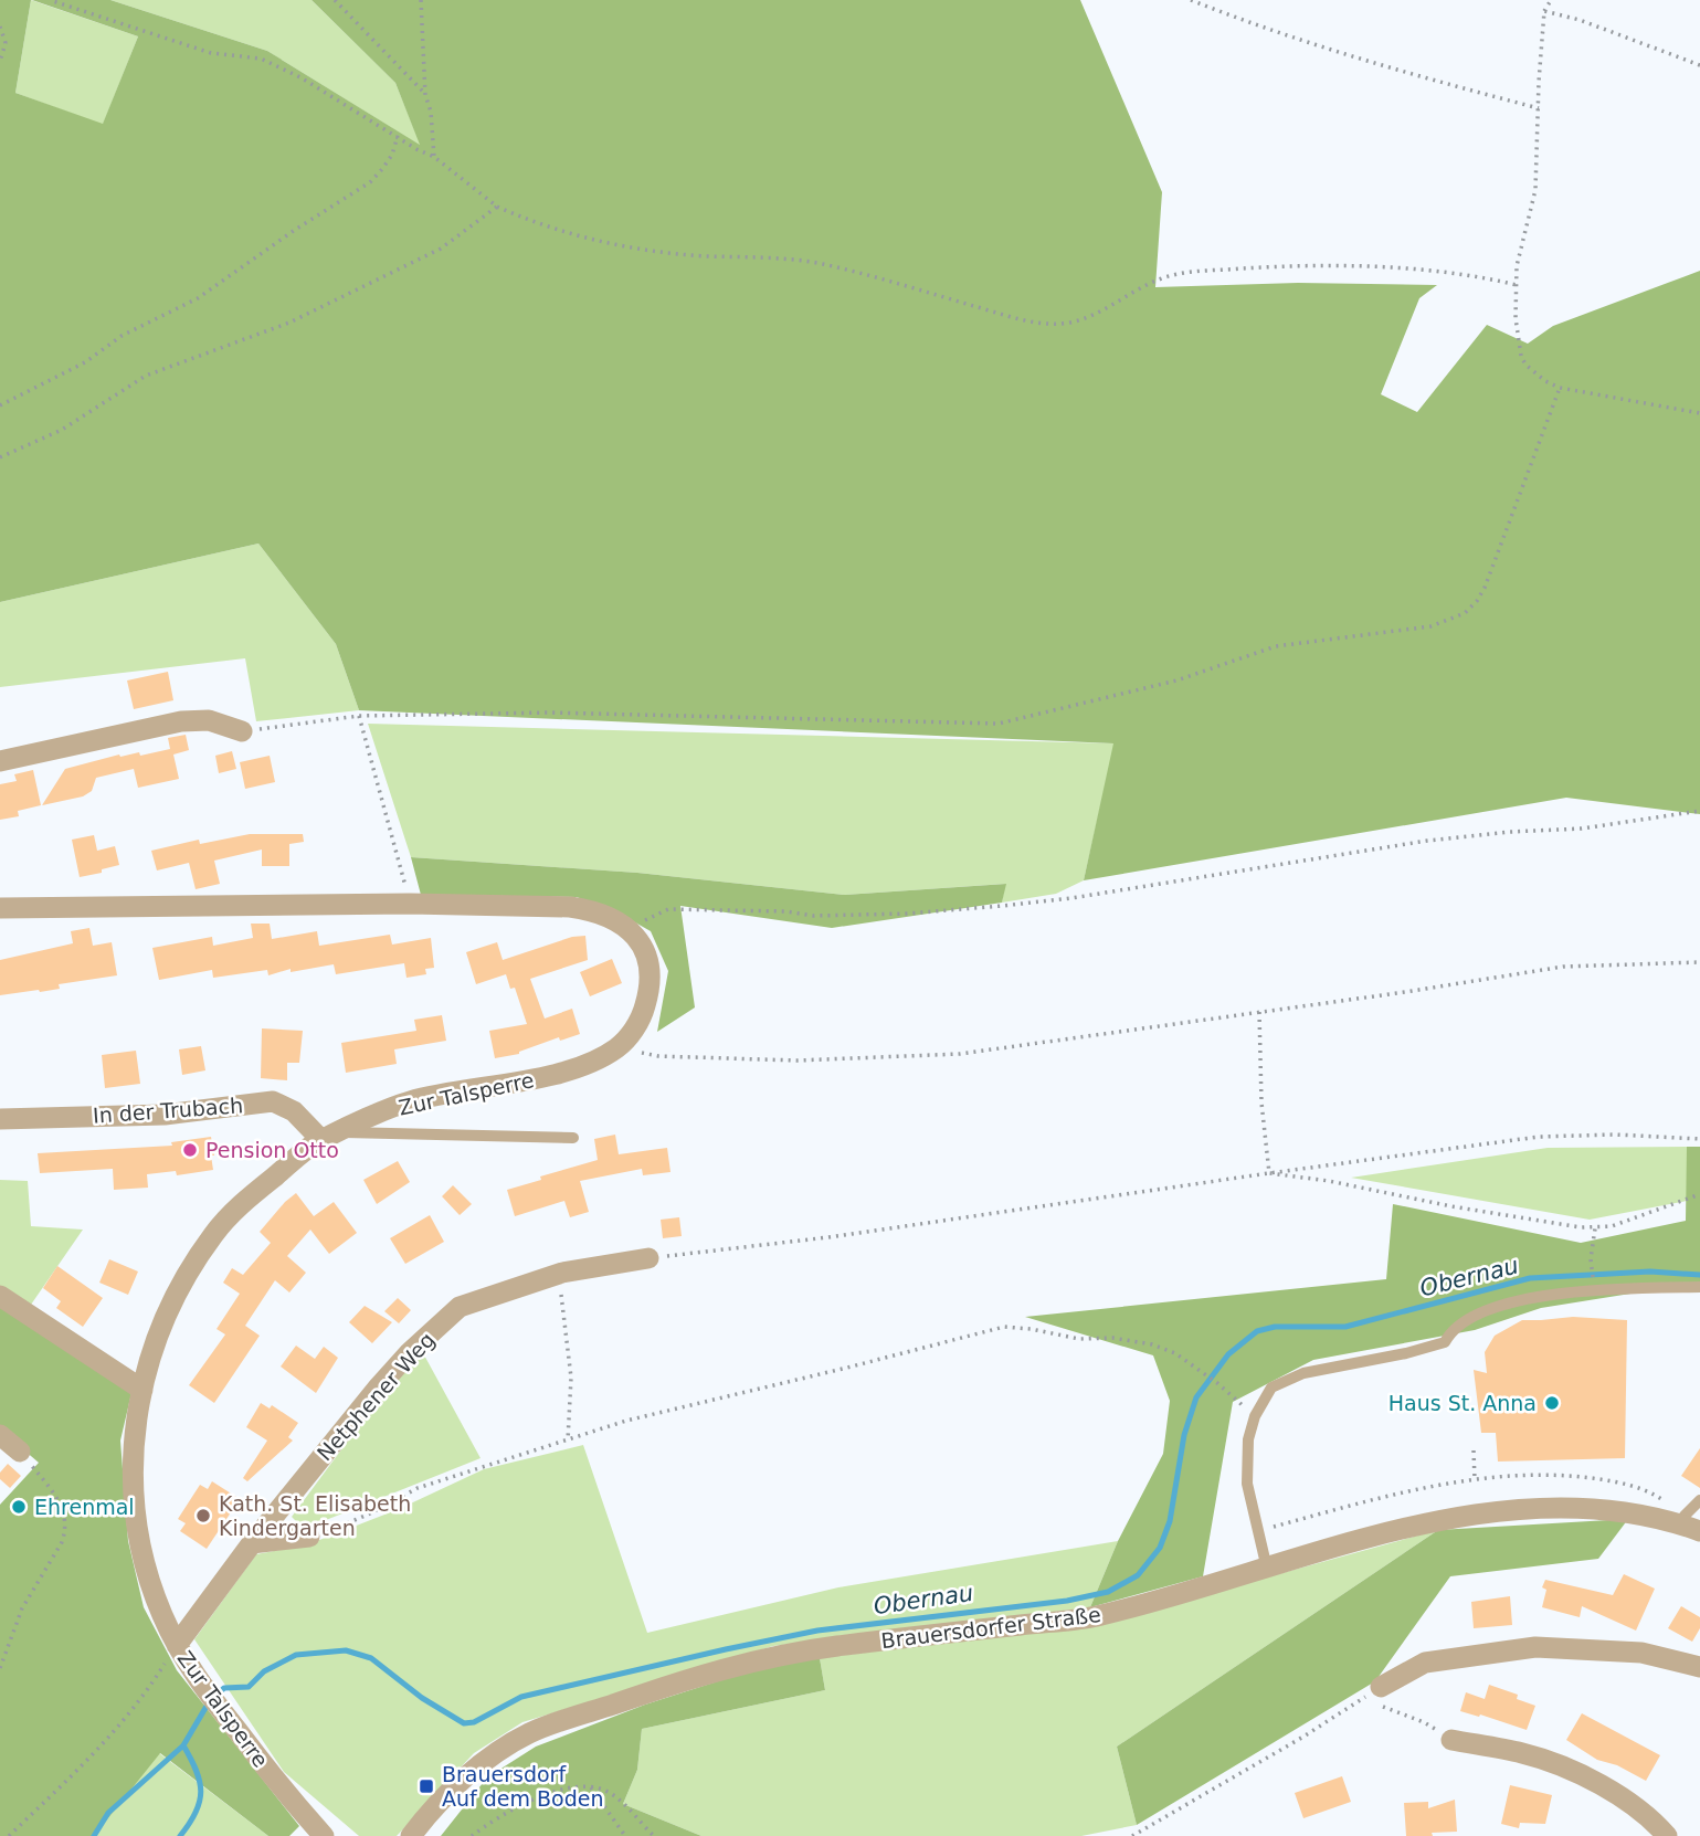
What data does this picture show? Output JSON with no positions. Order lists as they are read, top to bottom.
{
  "streets": {
    "street": [
      "Zur Talsperre",
      "In der Trubach",
      "Netphener Weg",
      "Brauersdorfer Straße"
    ]
  },
  "crossings": [
    ["Zur Talsperre", "In der Trubach"],
    ["Zur Talsperre", "Netphener Weg"]
  ],
  "water": ["Obernau"],
  "places": {
    "other": [
      "Pension Otto",
      "Haus St. Anna",
      "Ehrenmal",
      "Kath. St. Elisabeth Kindergarten"
    ],
    "transit": ["Brauersdorf Auf dem Boden"]
  }
}
